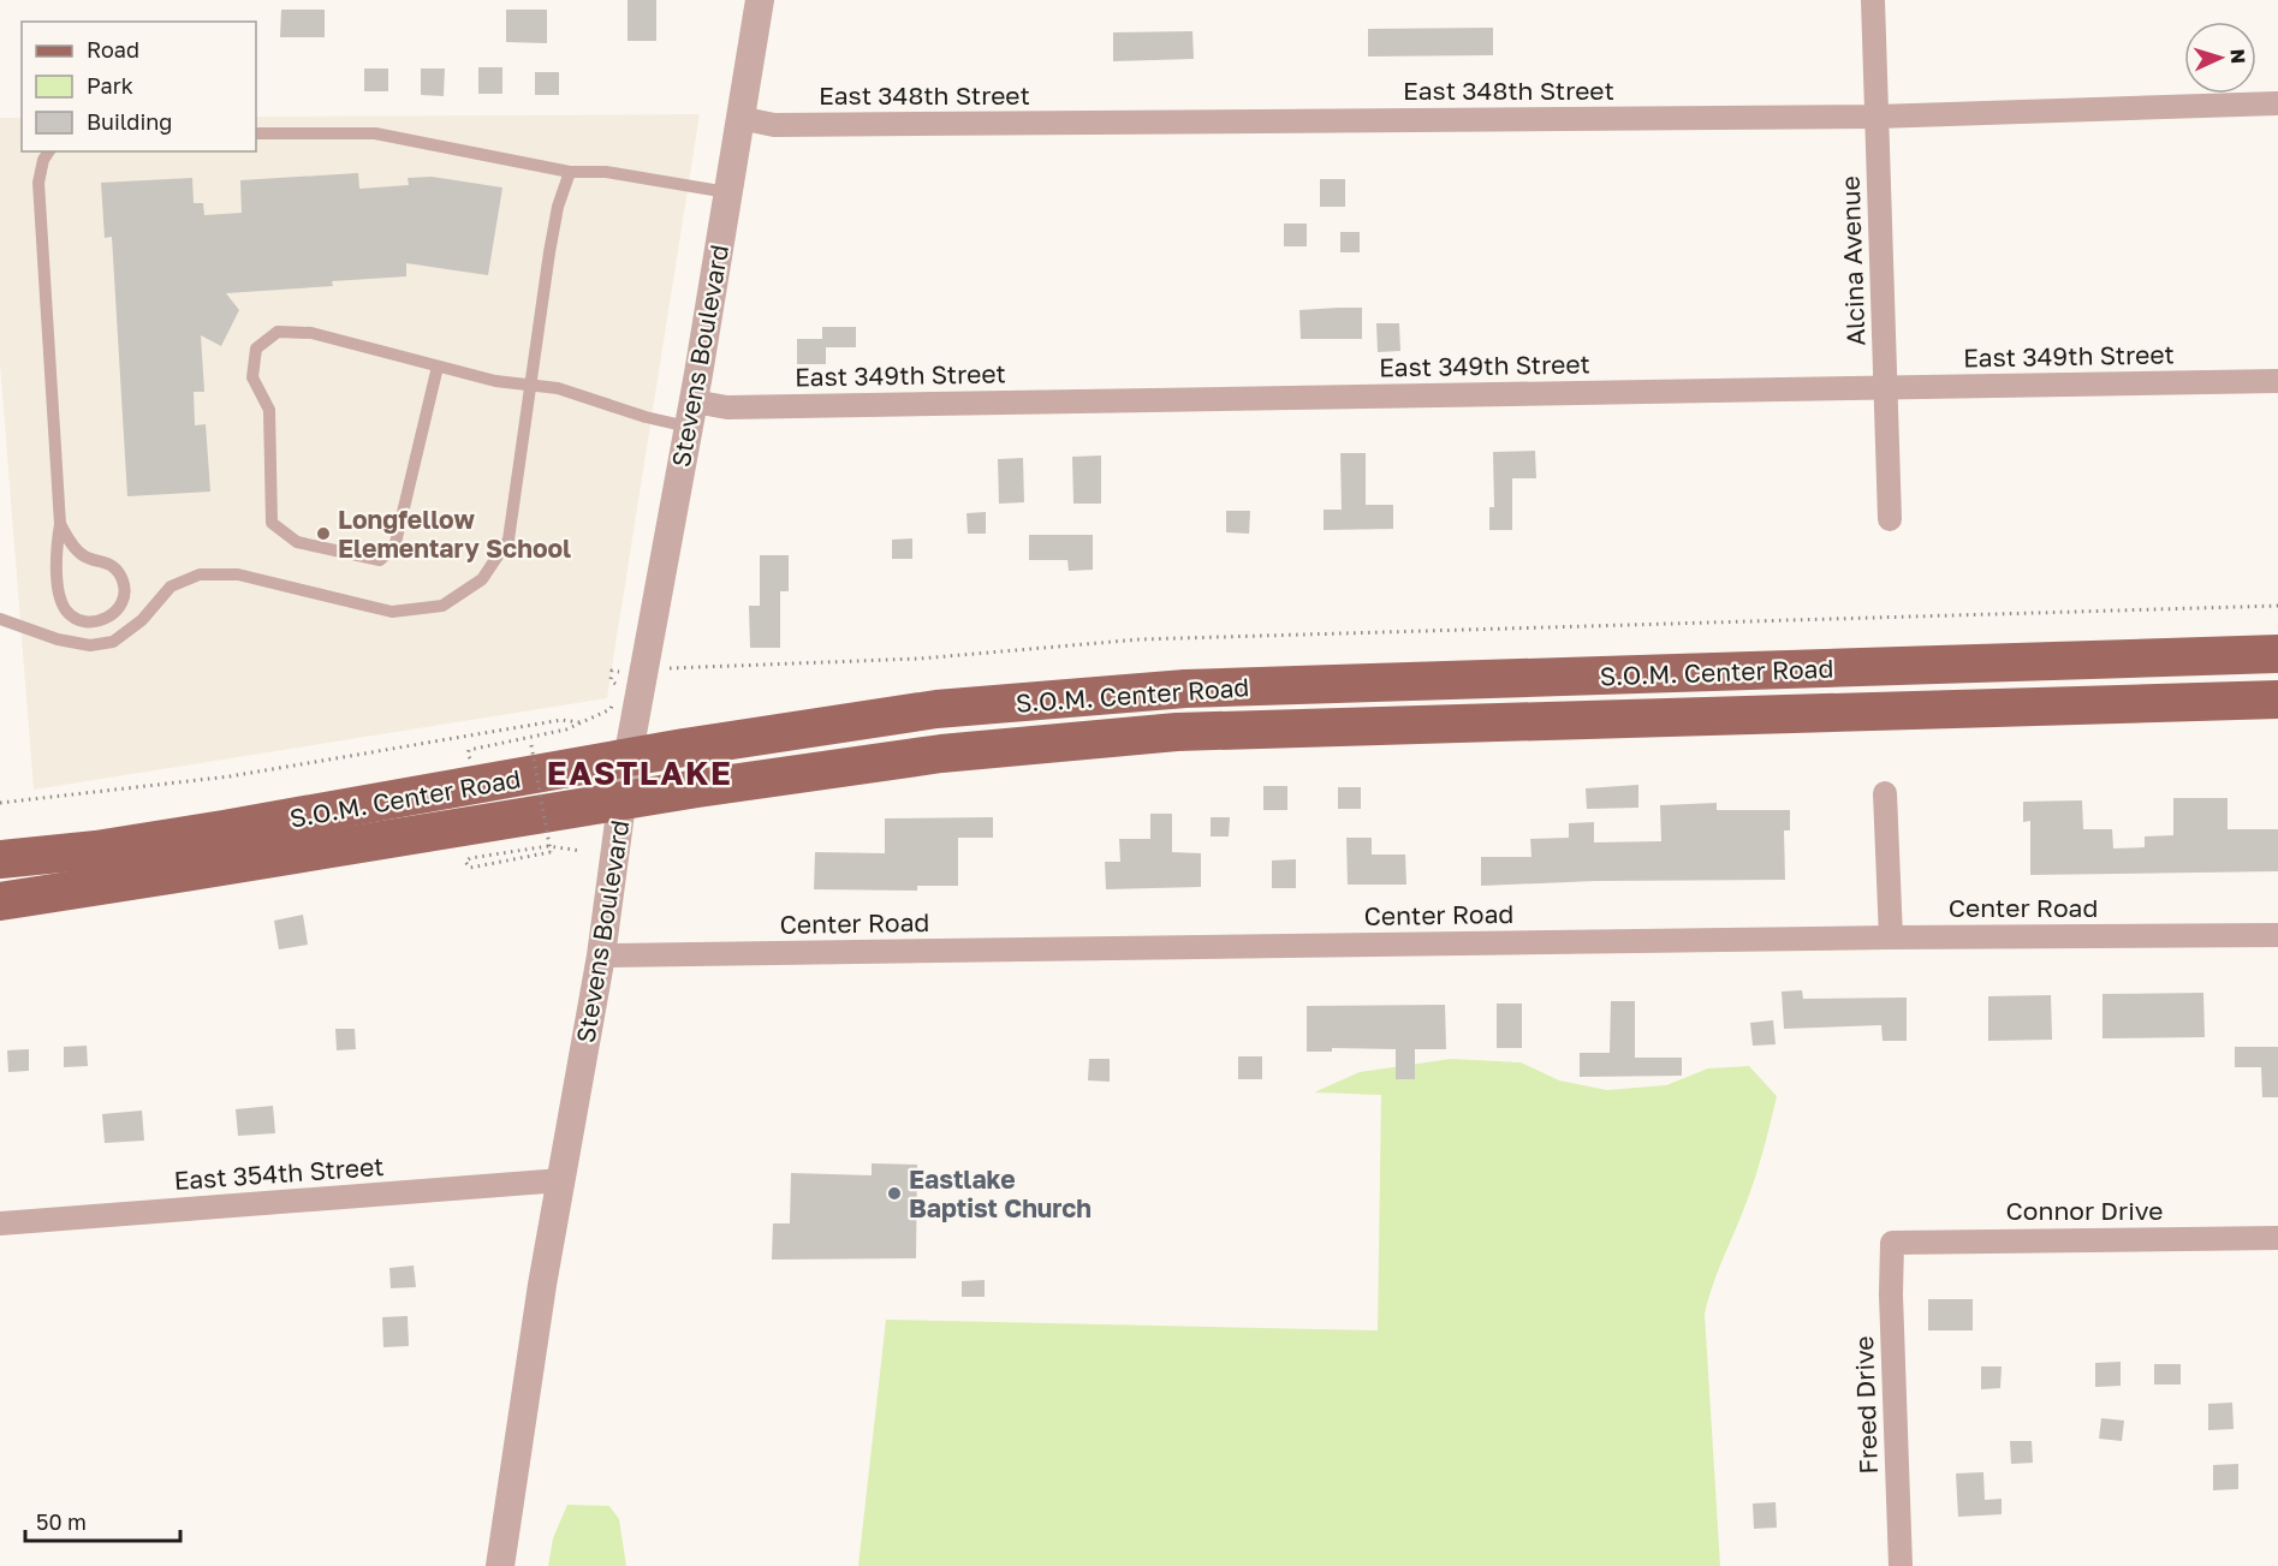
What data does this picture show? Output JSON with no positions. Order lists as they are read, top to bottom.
{
  "streets": {
    "main road": ["S.O.M. Center Road"],
    "street": [
      "East 348th Street",
      "Alcina Avenue",
      "Stevens Boulevard",
      "East 349th Street",
      "Center Road",
      "East 354th Street",
      "Connor Drive",
      "Freed Drive"
    ]
  },
  "crossings": [
    ["East 348th Street", "Alcina Avenue"],
    ["East 348th Street", "Stevens Boulevard"],
    ["Alcina Avenue", "East 349th Street"],
    ["Stevens Boulevard", "East 349th Street"],
    ["Stevens Boulevard", "S.O.M. Center Road"],
    ["Stevens Boulevard", "Center Road"],
    ["Stevens Boulevard", "East 354th Street"],
    ["Connor Drive", "Freed Drive"]
  ],
  "districts": ["EASTLAKE"],
  "places": ["Longfellow Elementary School", "Eastlake Baptist Church"],
  "legend": ["Road", "Park", "Building"],
  "scale_bar": "50 m",
  "north": "right"
}
